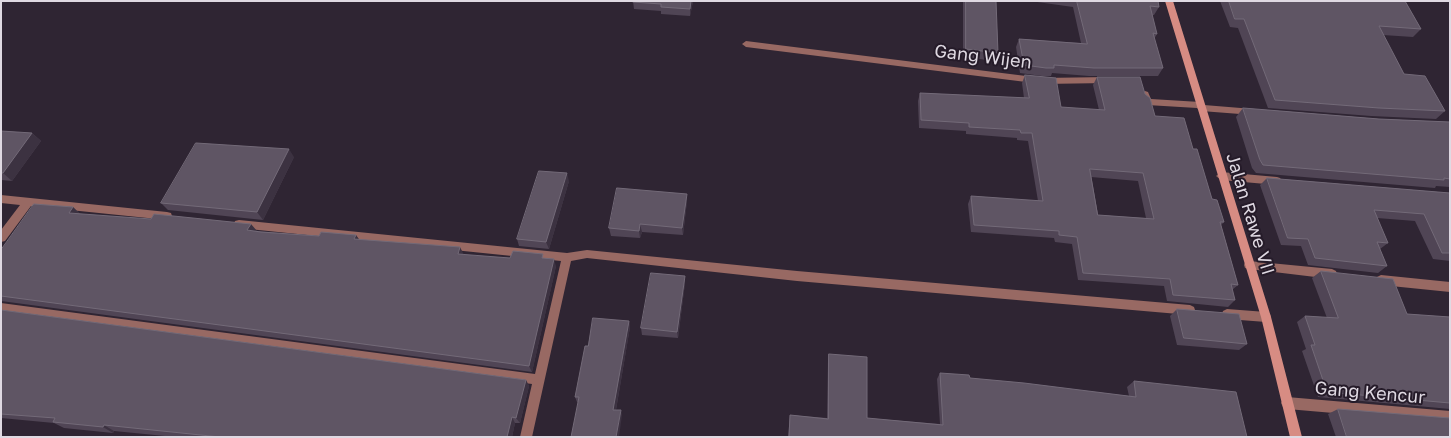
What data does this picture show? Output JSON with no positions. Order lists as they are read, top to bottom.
{
  "streets": {
    "main road": ["Jalan Rawe VII"],
    "street": ["Gang Wijen", "Gang Kencur"]
  },
  "crossings": [
    ["Jalan Rawe VII", "Gang Kencur"]
  ]
}
